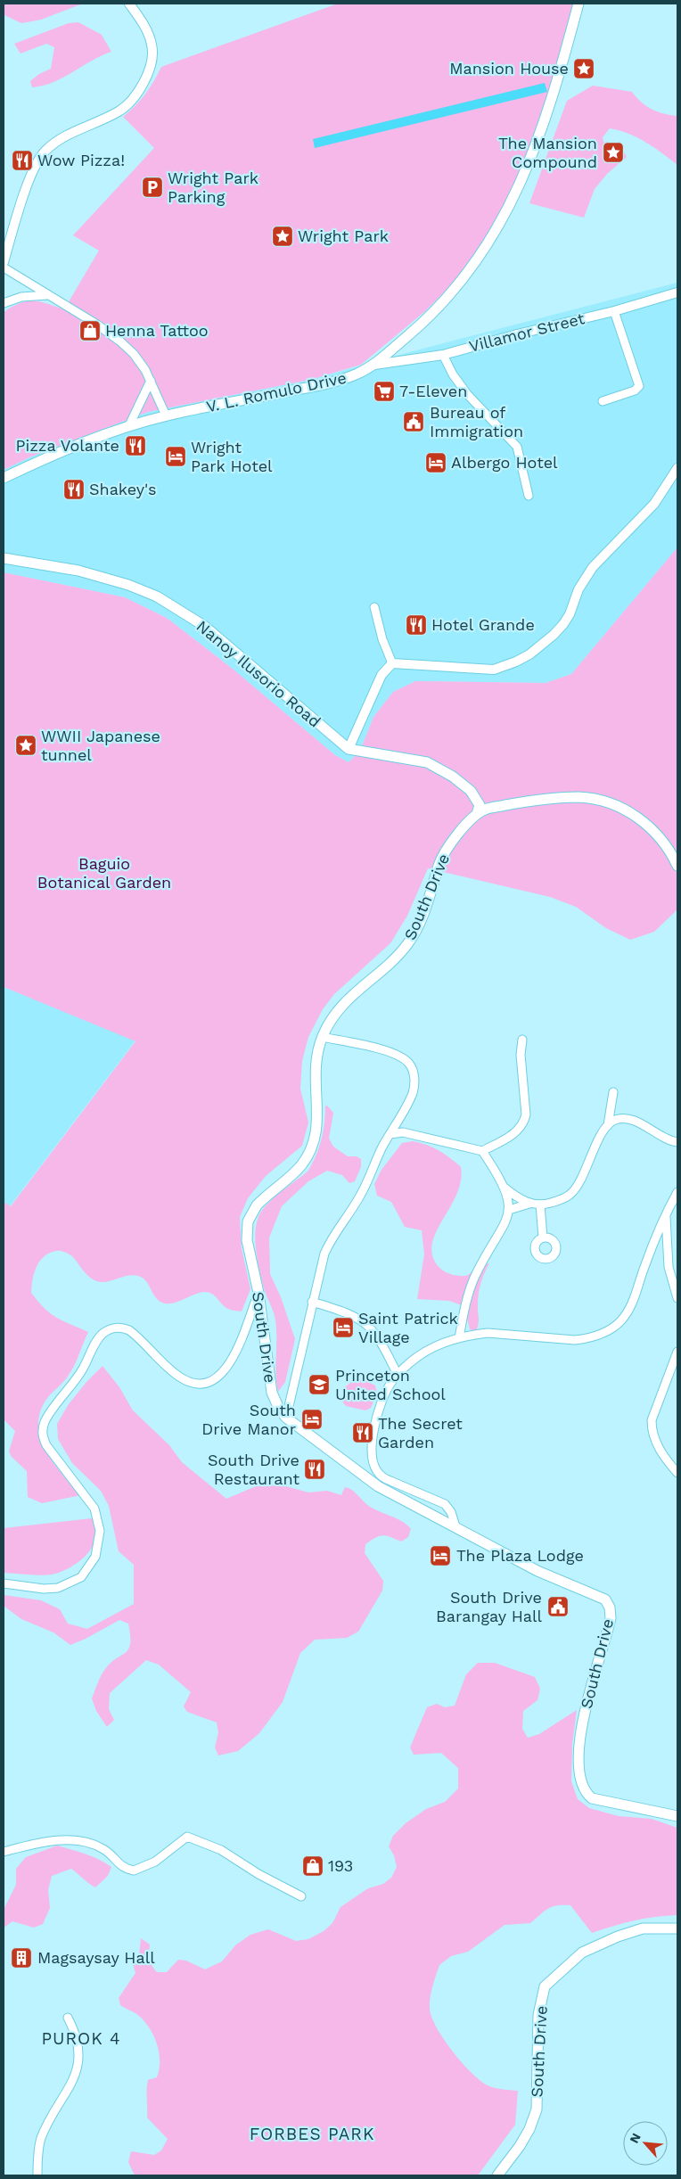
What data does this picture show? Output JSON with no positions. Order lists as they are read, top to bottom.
{
  "streets": {
    "main road": ["V. L. Romulo Drive", "Nanoy Ilusorio Road", "South Drive"],
    "street": ["Villamor Street"]
  },
  "crossings": [
    ["Villamor Street", "V. L. Romulo Drive"]
  ],
  "districts": ["PUROK 4", "FORBES PARK"],
  "parks": ["Baguio Botanical Garden"],
  "places": {
    "place": [
      "Mansion House",
      "The Mansion Compound",
      "Wright Park",
      "WWII Japanese tunnel"
    ],
    "restaurant": [
      "Wow Pizza!",
      "Pizza Volante",
      "Shakey's",
      "Hotel Grande",
      "The Secret Garden",
      "South Drive Restaurant"
    ],
    "parking": ["Wright Park Parking"],
    "shop": ["Henna Tattoo", "193"],
    "supermarket": ["7-Eleven"],
    "public building": ["Bureau of Immigration", "South Drive Barangay Hall"],
    "hotel": [
      "Wright Park Hotel",
      "Albergo Hotel",
      "Saint Patrick Village",
      "South Drive Manor",
      "The Plaza Lodge"
    ],
    "school or university": ["Princeton United School"],
    "building": ["Magsaysay Hall"]
  },
  "north": "top left"
}
